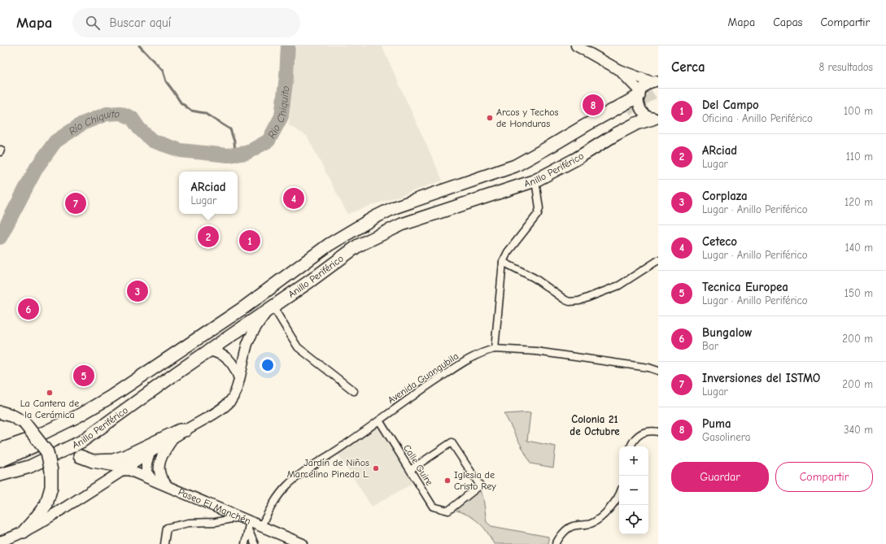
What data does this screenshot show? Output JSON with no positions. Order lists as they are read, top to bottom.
{
  "streets": {
    "highway": ["Anillo Periférico"],
    "main road": ["Paseo El Manchén"],
    "street": ["Avenida Guangubila", "Calle Guire"]
  },
  "crossings": [
    ["Avenida Guangubila", "Calle Guire"],
    ["Avenida Guangubila", "Paseo El Manchén"]
  ],
  "districts": ["Colonia 21 de Octubre"],
  "water": ["Rio Chiquito", "Río Chiquito"],
  "places": [
    "Arcos y Techos de Honduras",
    "La Cantera de la Cerámica",
    "Jardín de Niños Marcelino Pineda L.",
    "Iglesia de Cristo Rey"
  ],
  "page": {
    "header": "Mapa",
    "search": "Buscar aquí",
    "nav": ["Mapa", "Capas", "Compartir"],
    "heading": ["Cerca", "8 resultados"],
    "list": [
      {
        "mark": "1",
        "name": "Del Campo",
        "note": "Oficina · Anillo Periférico",
        "value": "100 m"
      },
      {
        "mark": "2",
        "name": "ARciad",
        "note": "Lugar",
        "value": "110 m"
      },
      {
        "mark": "3",
        "name": "Corplaza",
        "note": "Lugar · Anillo Periférico",
        "value": "120 m"
      },
      {
        "mark": "4",
        "name": "Ceteco",
        "note": "Lugar · Anillo Periférico",
        "value": "140 m"
      },
      {
        "mark": "5",
        "name": "Tecnica Europea",
        "note": "Lugar · Anillo Periférico",
        "value": "150 m"
      },
      {
        "mark": "6",
        "name": "Bungalow",
        "note": "Bar",
        "value": "200 m"
      },
      {
        "mark": "7",
        "name": "Inversiones del ISTMO",
        "note": "Lugar",
        "value": "200 m"
      },
      {
        "mark": "8",
        "name": "Puma",
        "note": "Gasolinera",
        "value": "340 m"
      }
    ],
    "pins": [
      "8",
      "4",
      "7",
      "2",
      "1",
      "3",
      "6",
      "5"
    ],
    "popup": ["ARciad", "Lugar"],
    "map_buttons": ["+", "−"],
    "buttons": ["Guardar", "Compartir"]
  }
}
